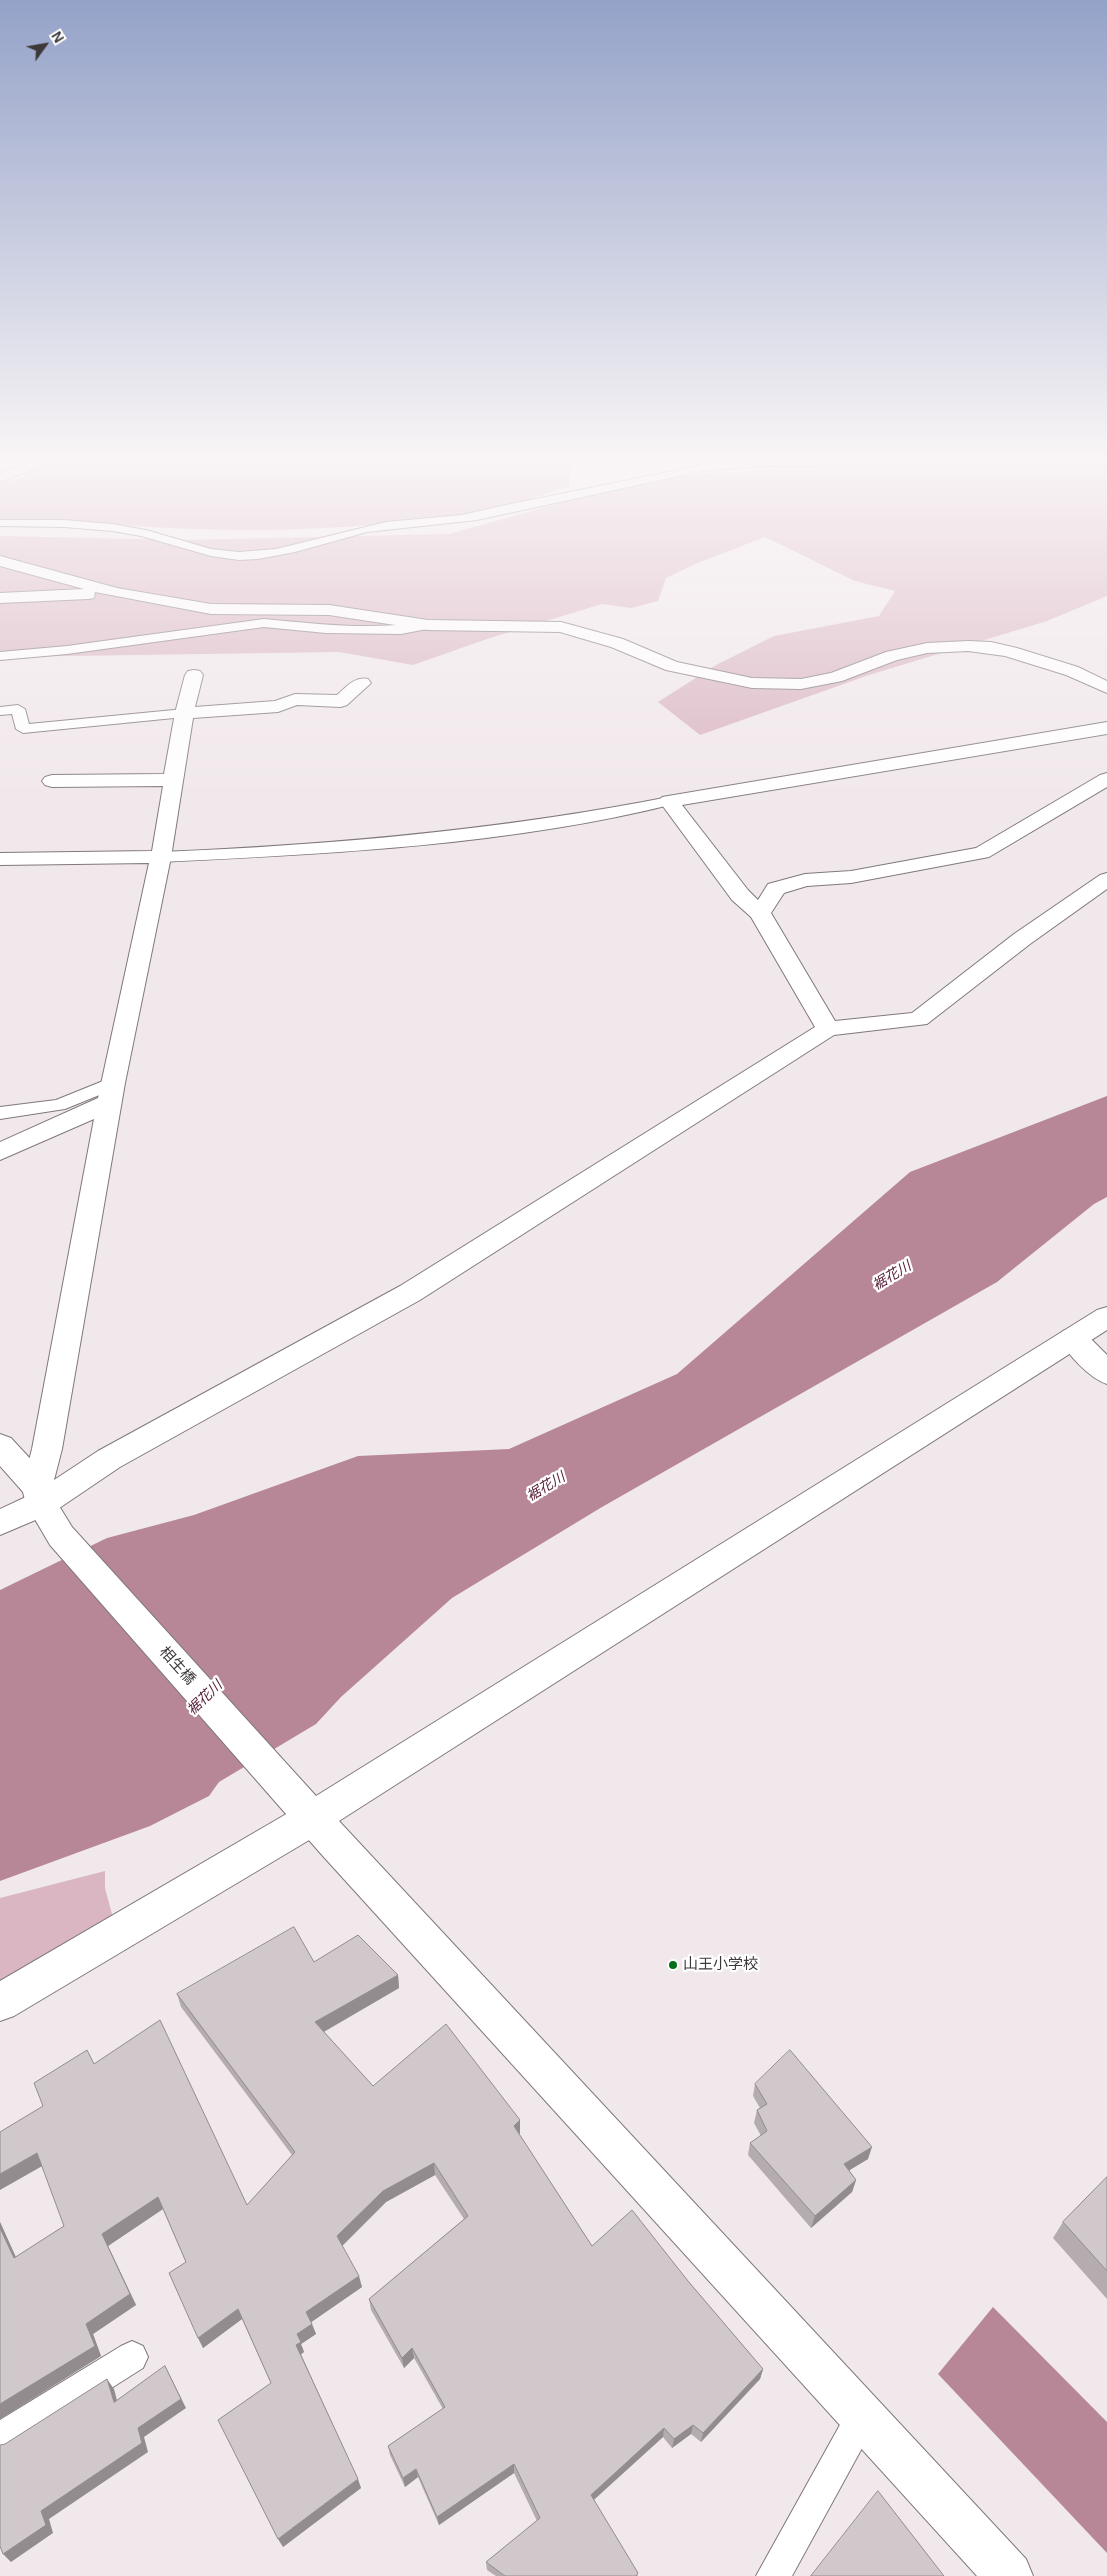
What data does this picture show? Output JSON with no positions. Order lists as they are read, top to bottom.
{
  "streets": {
    "street": ["相生橋"]
  },
  "water": ["裾花川"],
  "places": ["山王小学校"],
  "north": "top right"
}
